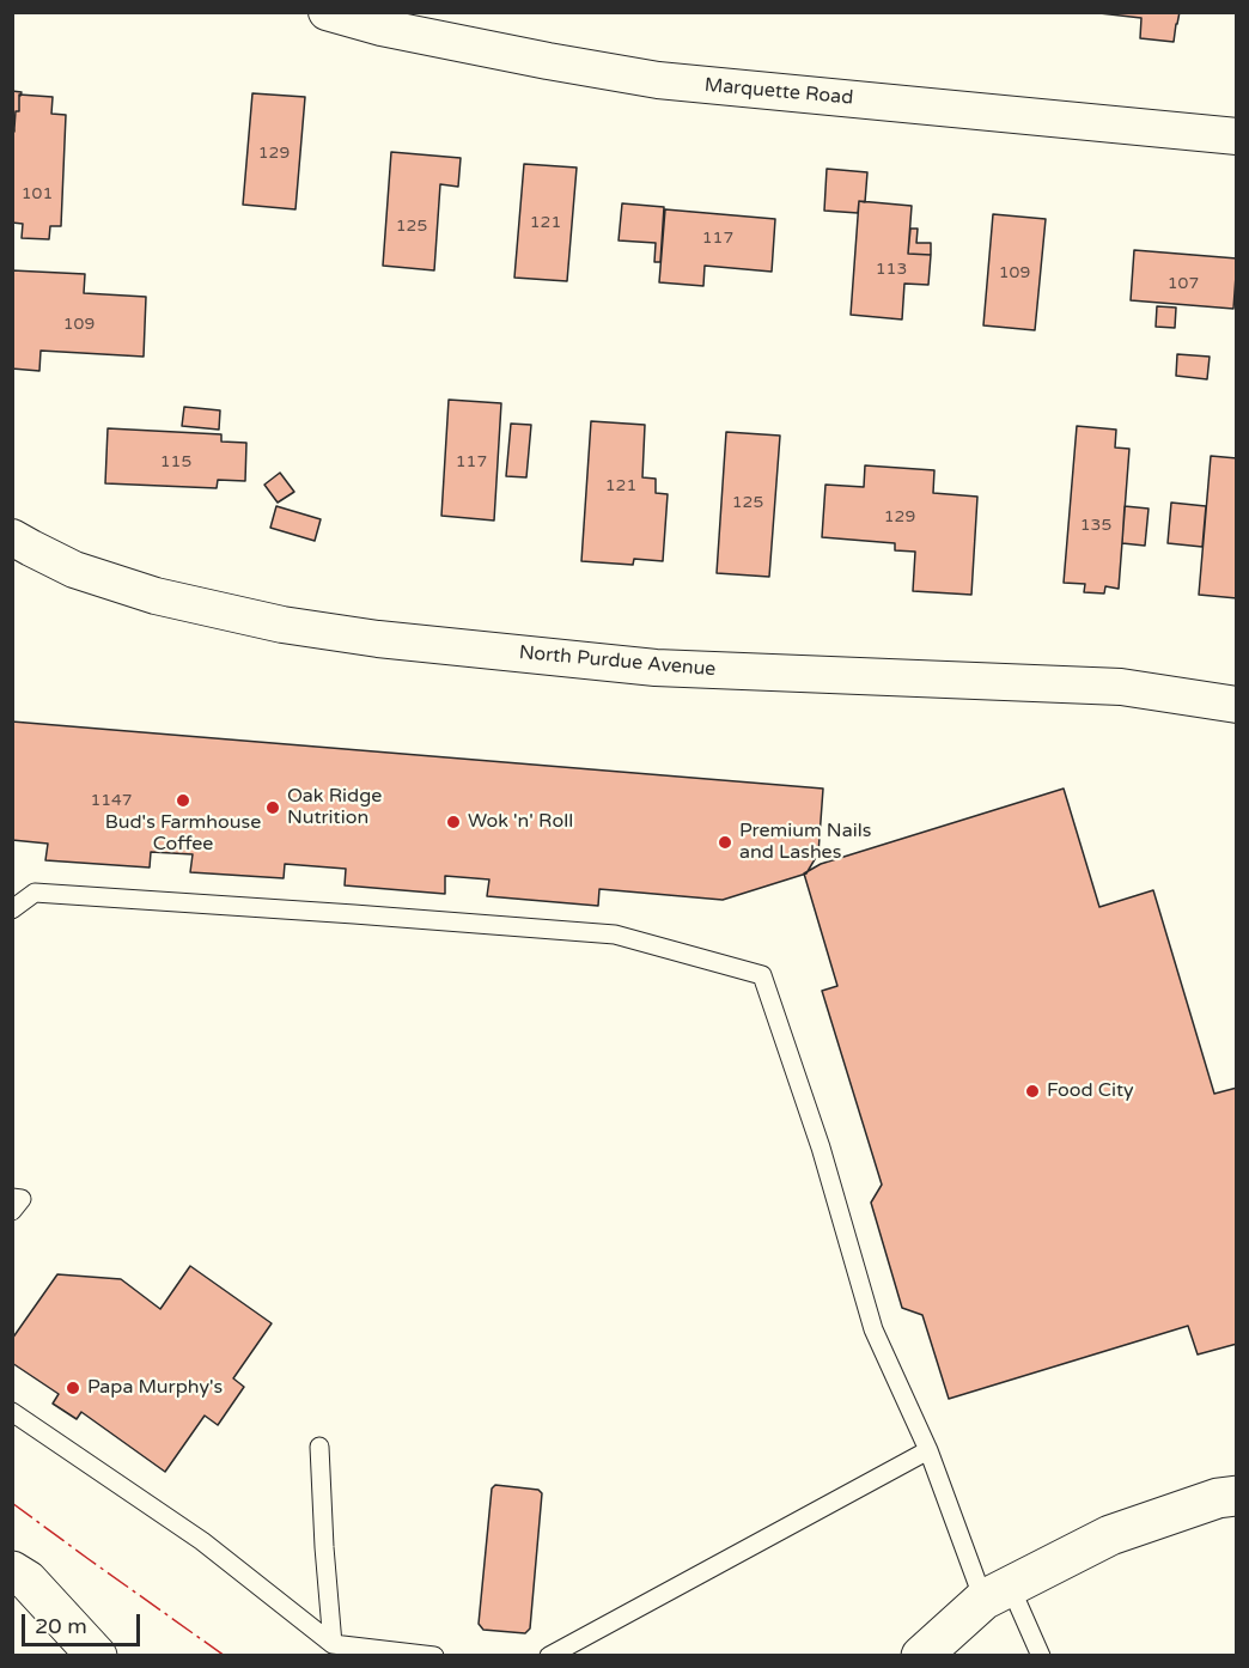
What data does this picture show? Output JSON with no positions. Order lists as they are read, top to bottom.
{
  "streets": {
    "street": ["Marquette Road", "North Purdue Avenue"]
  },
  "places": [
    "Bud's Farmhouse Coffee",
    "Oak Ridge Nutrition",
    "Wok 'n' Roll",
    "Premium Nails and Lashes",
    "Food City",
    "Papa Murphy's"
  ],
  "house_numbers": [
    "129",
    "101",
    "121",
    "125",
    "117",
    "113",
    "109",
    "107",
    "109",
    "115",
    "117",
    "121",
    "125",
    "129",
    "135",
    "1147"
  ],
  "scale_bar": "20 m"
}
